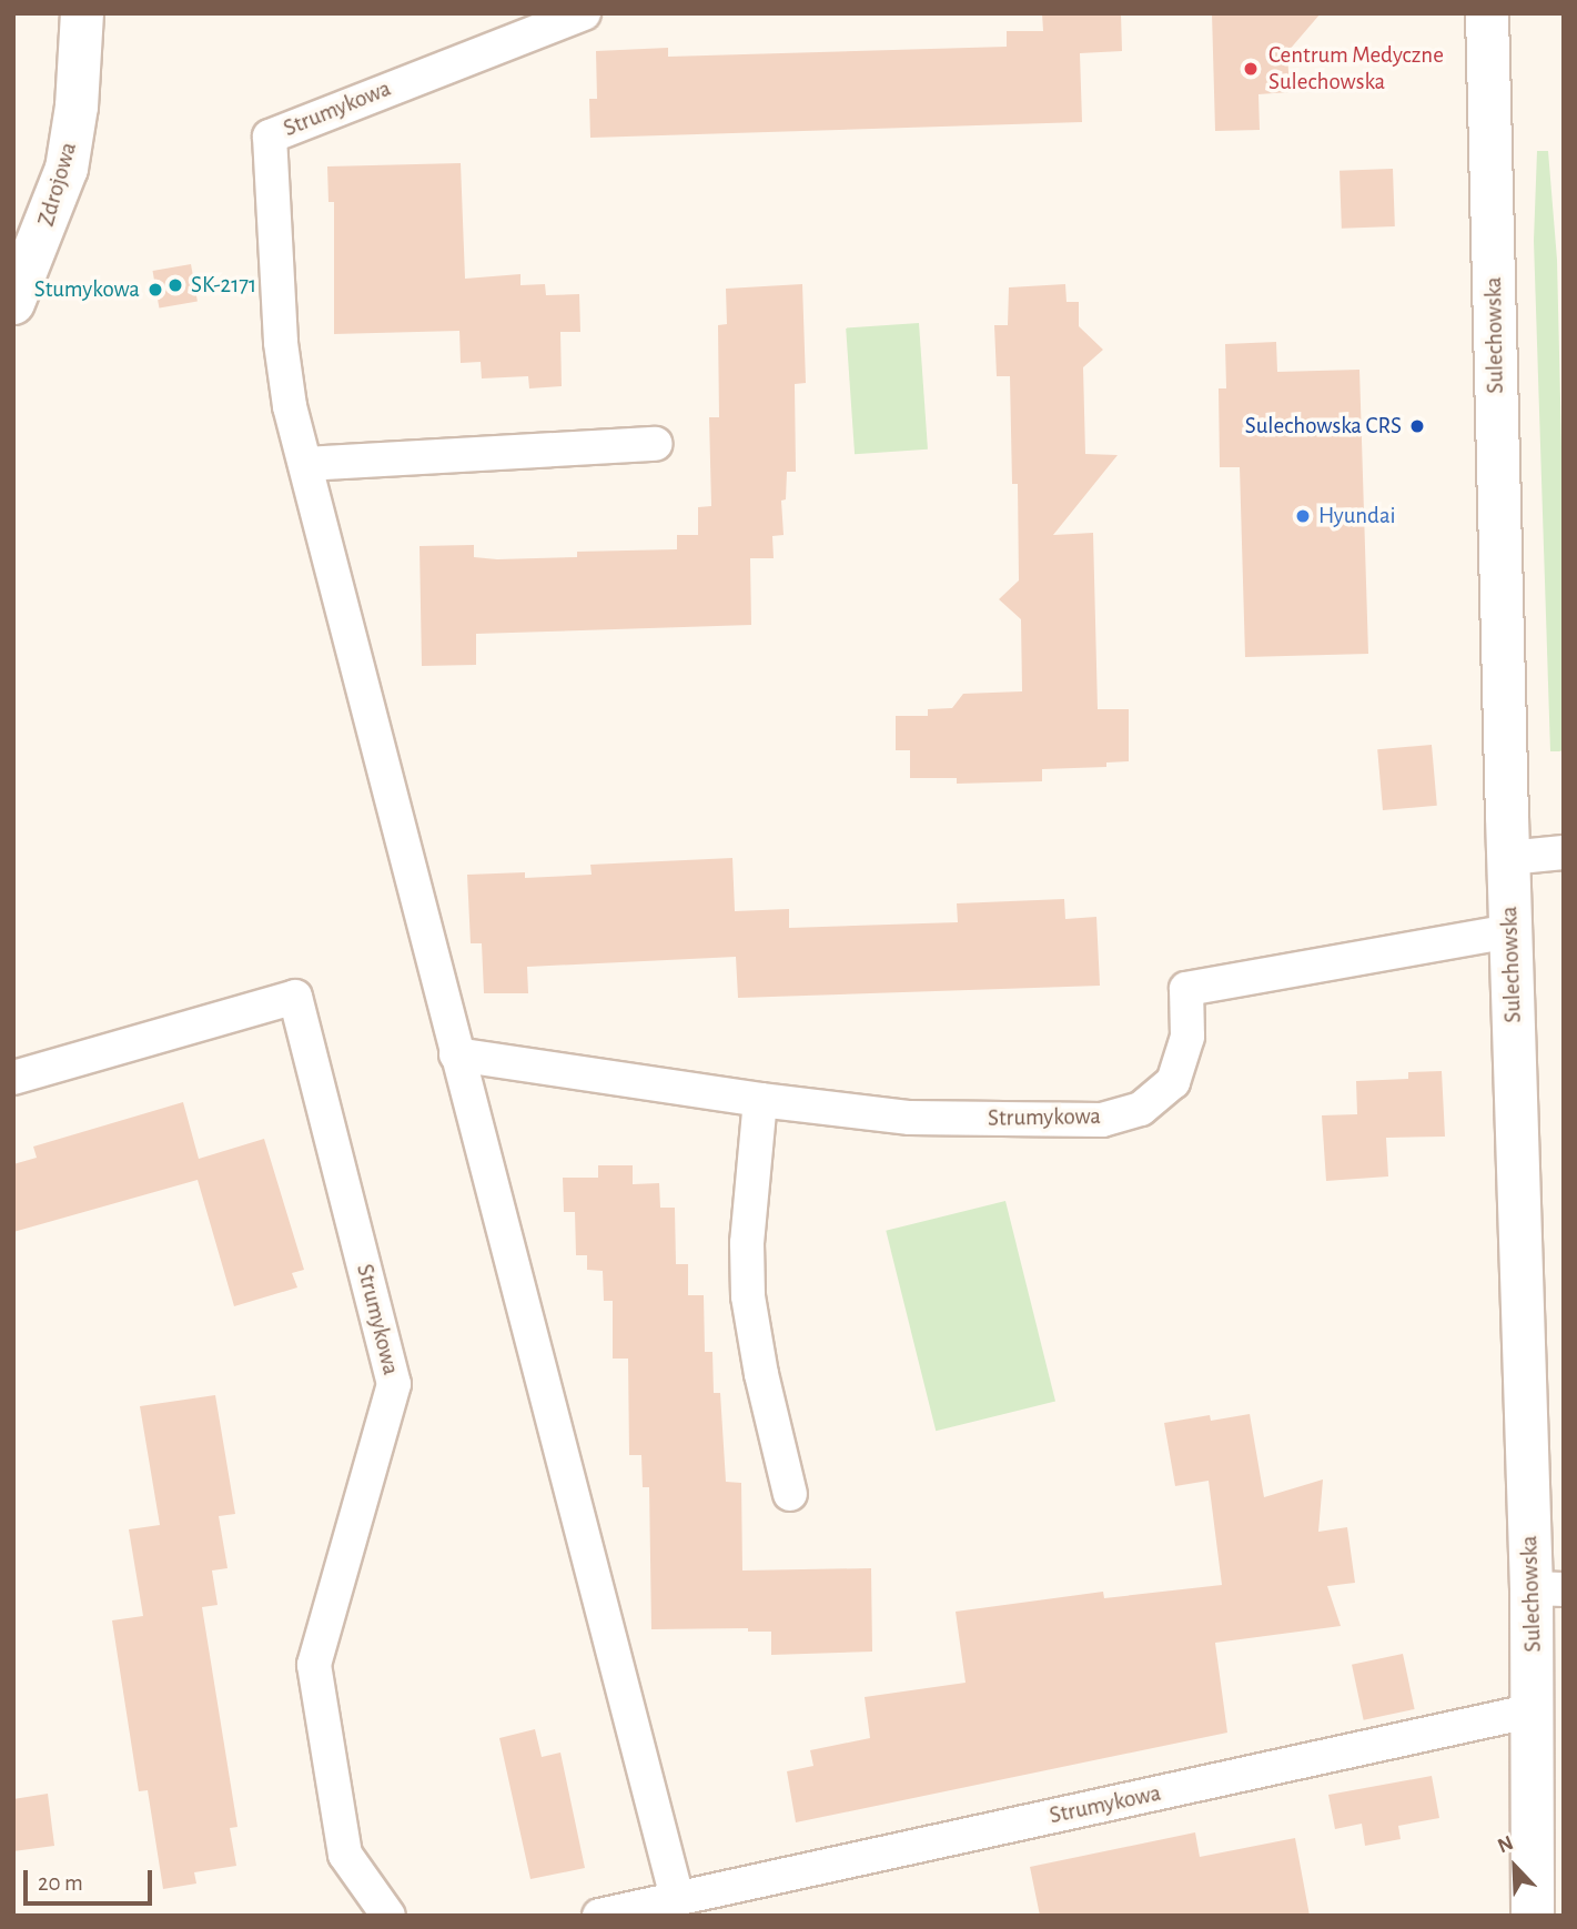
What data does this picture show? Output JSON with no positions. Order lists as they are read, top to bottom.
{
  "streets": {
    "street": ["Strumykowa", "Zdrojowa", "Sulechowska"]
  },
  "crossings": [
    ["Strumykowa", "Sulechowska"]
  ],
  "places": [
    "Centrum Medyczne Sulechowska",
    "SK-2171",
    "Stumykowa",
    "Sulechowska CRS",
    "Hyundai"
  ],
  "scale_bar": "20 m",
  "north": "top left"
}
